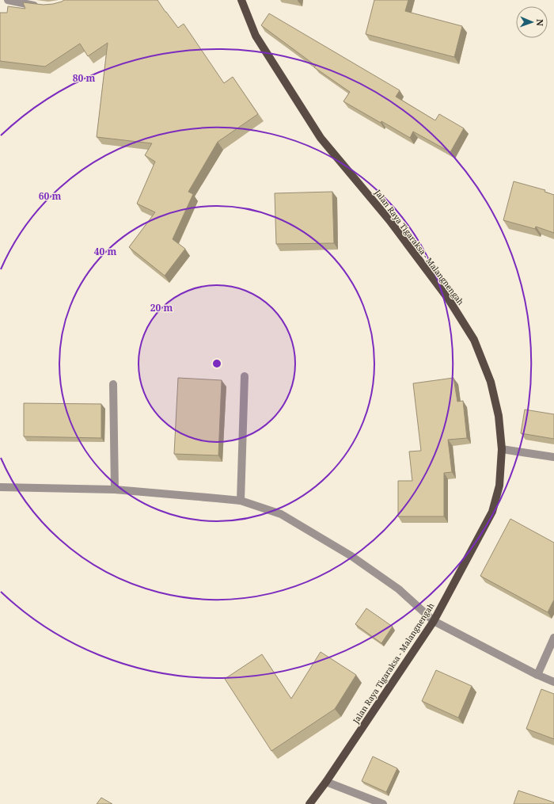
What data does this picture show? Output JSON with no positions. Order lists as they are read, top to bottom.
{
  "streets": {
    "main road": ["Jalan Raya Tigaraksa - Malangnengah"]
  },
  "north": "right",
  "rings": [
    "80 m",
    "60 m",
    "40 m",
    "20 m"
  ]
}
